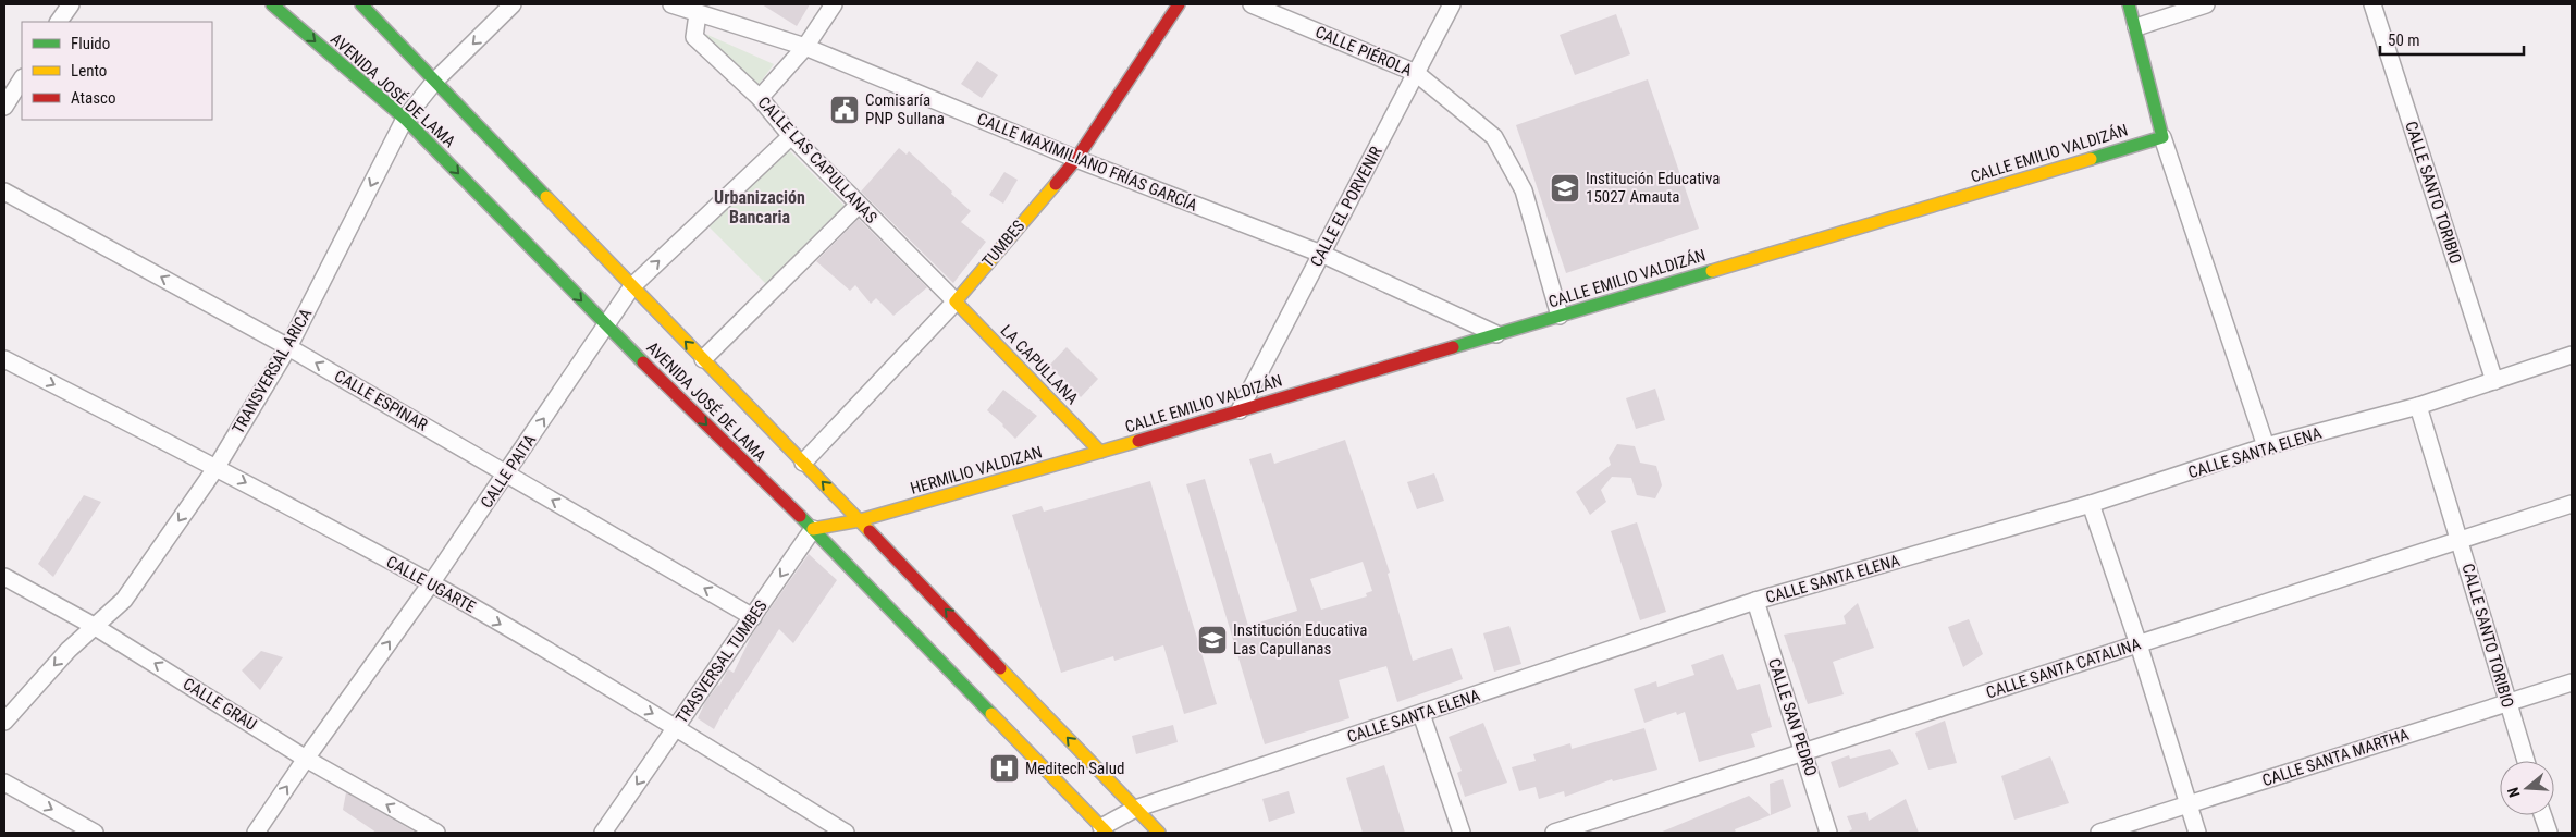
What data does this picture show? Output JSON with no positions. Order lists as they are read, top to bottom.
{
  "streets": {
    "main road": [
      "AVENIDA JOSÉ DE LAMA",
      "CALLE EMILIO VALDIZÁN",
      "TUMBES",
      "LA CAPULLANA",
      "HERMILIO VALDIZAN"
    ],
    "street": [
      "CALLE PIÉROLA",
      "CALLE LAS CAPULLANAS",
      "CALLE MAXIMILIANO FRÍAS GARCÍA",
      "CALLE SANTO TORIBIO",
      "CALLE EL PORVENIR",
      "TRANSVERSAL ARICA",
      "CALLE ESPINAR",
      "CALLE SANTA ELENA",
      "CALLE PAITA",
      "CALLE UGARTE",
      "TRASVERSAL TUMBES",
      "CALLE SANTA CATALINA",
      "CALLE GRAU",
      "CALLE SAN PEDRO",
      "CALLE SANTA MARTHA"
    ]
  },
  "crossings": [
    ["CALLE PIÉROLA", "CALLE EMILIO VALDIZÁN"],
    ["CALLE PIÉROLA", "CALLE EL PORVENIR"],
    ["AVENIDA JOSÉ DE LAMA", "TUMBES"],
    ["AVENIDA JOSÉ DE LAMA", "TRANSVERSAL ARICA"],
    ["AVENIDA JOSÉ DE LAMA", "CALLE SANTA ELENA"],
    ["AVENIDA JOSÉ DE LAMA", "HERMILIO VALDIZAN"],
    ["AVENIDA JOSÉ DE LAMA", "CALLE PAITA"],
    ["AVENIDA JOSÉ DE LAMA", "TRASVERSAL TUMBES"],
    ["CALLE EMILIO VALDIZÁN", "CALLE MAXIMILIANO FRÍAS GARCÍA"],
    ["CALLE EMILIO VALDIZÁN", "CALLE EL PORVENIR"],
    ["CALLE EMILIO VALDIZÁN", "LA CAPULLANA"],
    ["CALLE EMILIO VALDIZÁN", "HERMILIO VALDIZAN"],
    ["CALLE LAS CAPULLANAS", "CALLE MAXIMILIANO FRÍAS GARCÍA"],
    ["CALLE LAS CAPULLANAS", "TUMBES"],
    ["CALLE LAS CAPULLANAS", "LA CAPULLANA"],
    ["CALLE LAS CAPULLANAS", "CALLE PAITA"],
    ["CALLE MAXIMILIANO FRÍAS GARCÍA", "CALLE EL PORVENIR"],
    ["CALLE MAXIMILIANO FRÍAS GARCÍA", "TUMBES"],
    ["CALLE SANTO TORIBIO", "CALLE SANTA ELENA"],
    ["CALLE SANTO TORIBIO", "CALLE SANTA CATALINA"],
    ["CALLE SANTO TORIBIO", "CALLE SANTA MARTHA"],
    ["TUMBES", "LA CAPULLANA"],
    ["LA CAPULLANA", "HERMILIO VALDIZAN"],
    ["TRANSVERSAL ARICA", "CALLE ESPINAR"],
    ["TRANSVERSAL ARICA", "CALLE UGARTE"],
    ["TRANSVERSAL ARICA", "CALLE GRAU"],
    ["CALLE ESPINAR", "CALLE PAITA"],
    ["CALLE ESPINAR", "TRASVERSAL TUMBES"],
    ["CALLE SANTA ELENA", "CALLE SAN PEDRO"],
    ["CALLE PAITA", "CALLE UGARTE"],
    ["CALLE PAITA", "CALLE GRAU"],
    ["CALLE UGARTE", "TRASVERSAL TUMBES"],
    ["CALLE SANTA CATALINA", "CALLE SAN PEDRO"]
  ],
  "one_way": [
    "TRANSVERSAL ARICA",
    "CALLE ESPINAR",
    "CALLE UGARTE",
    "TRASVERSAL TUMBES",
    "CALLE GRAU"
  ],
  "districts": ["Urbanización Bancaria"],
  "places": {
    "public building": ["Comisaría PNP Sullana"],
    "school or university": ["Institución Educativa 15027 Amauta", "Institución Educativa Las Capullanas"],
    "hospital": ["Meditech Salud"]
  },
  "legend": ["Fluido", "Lento", "Atasco"],
  "scale_bar": "50 m",
  "north": "left"
}
